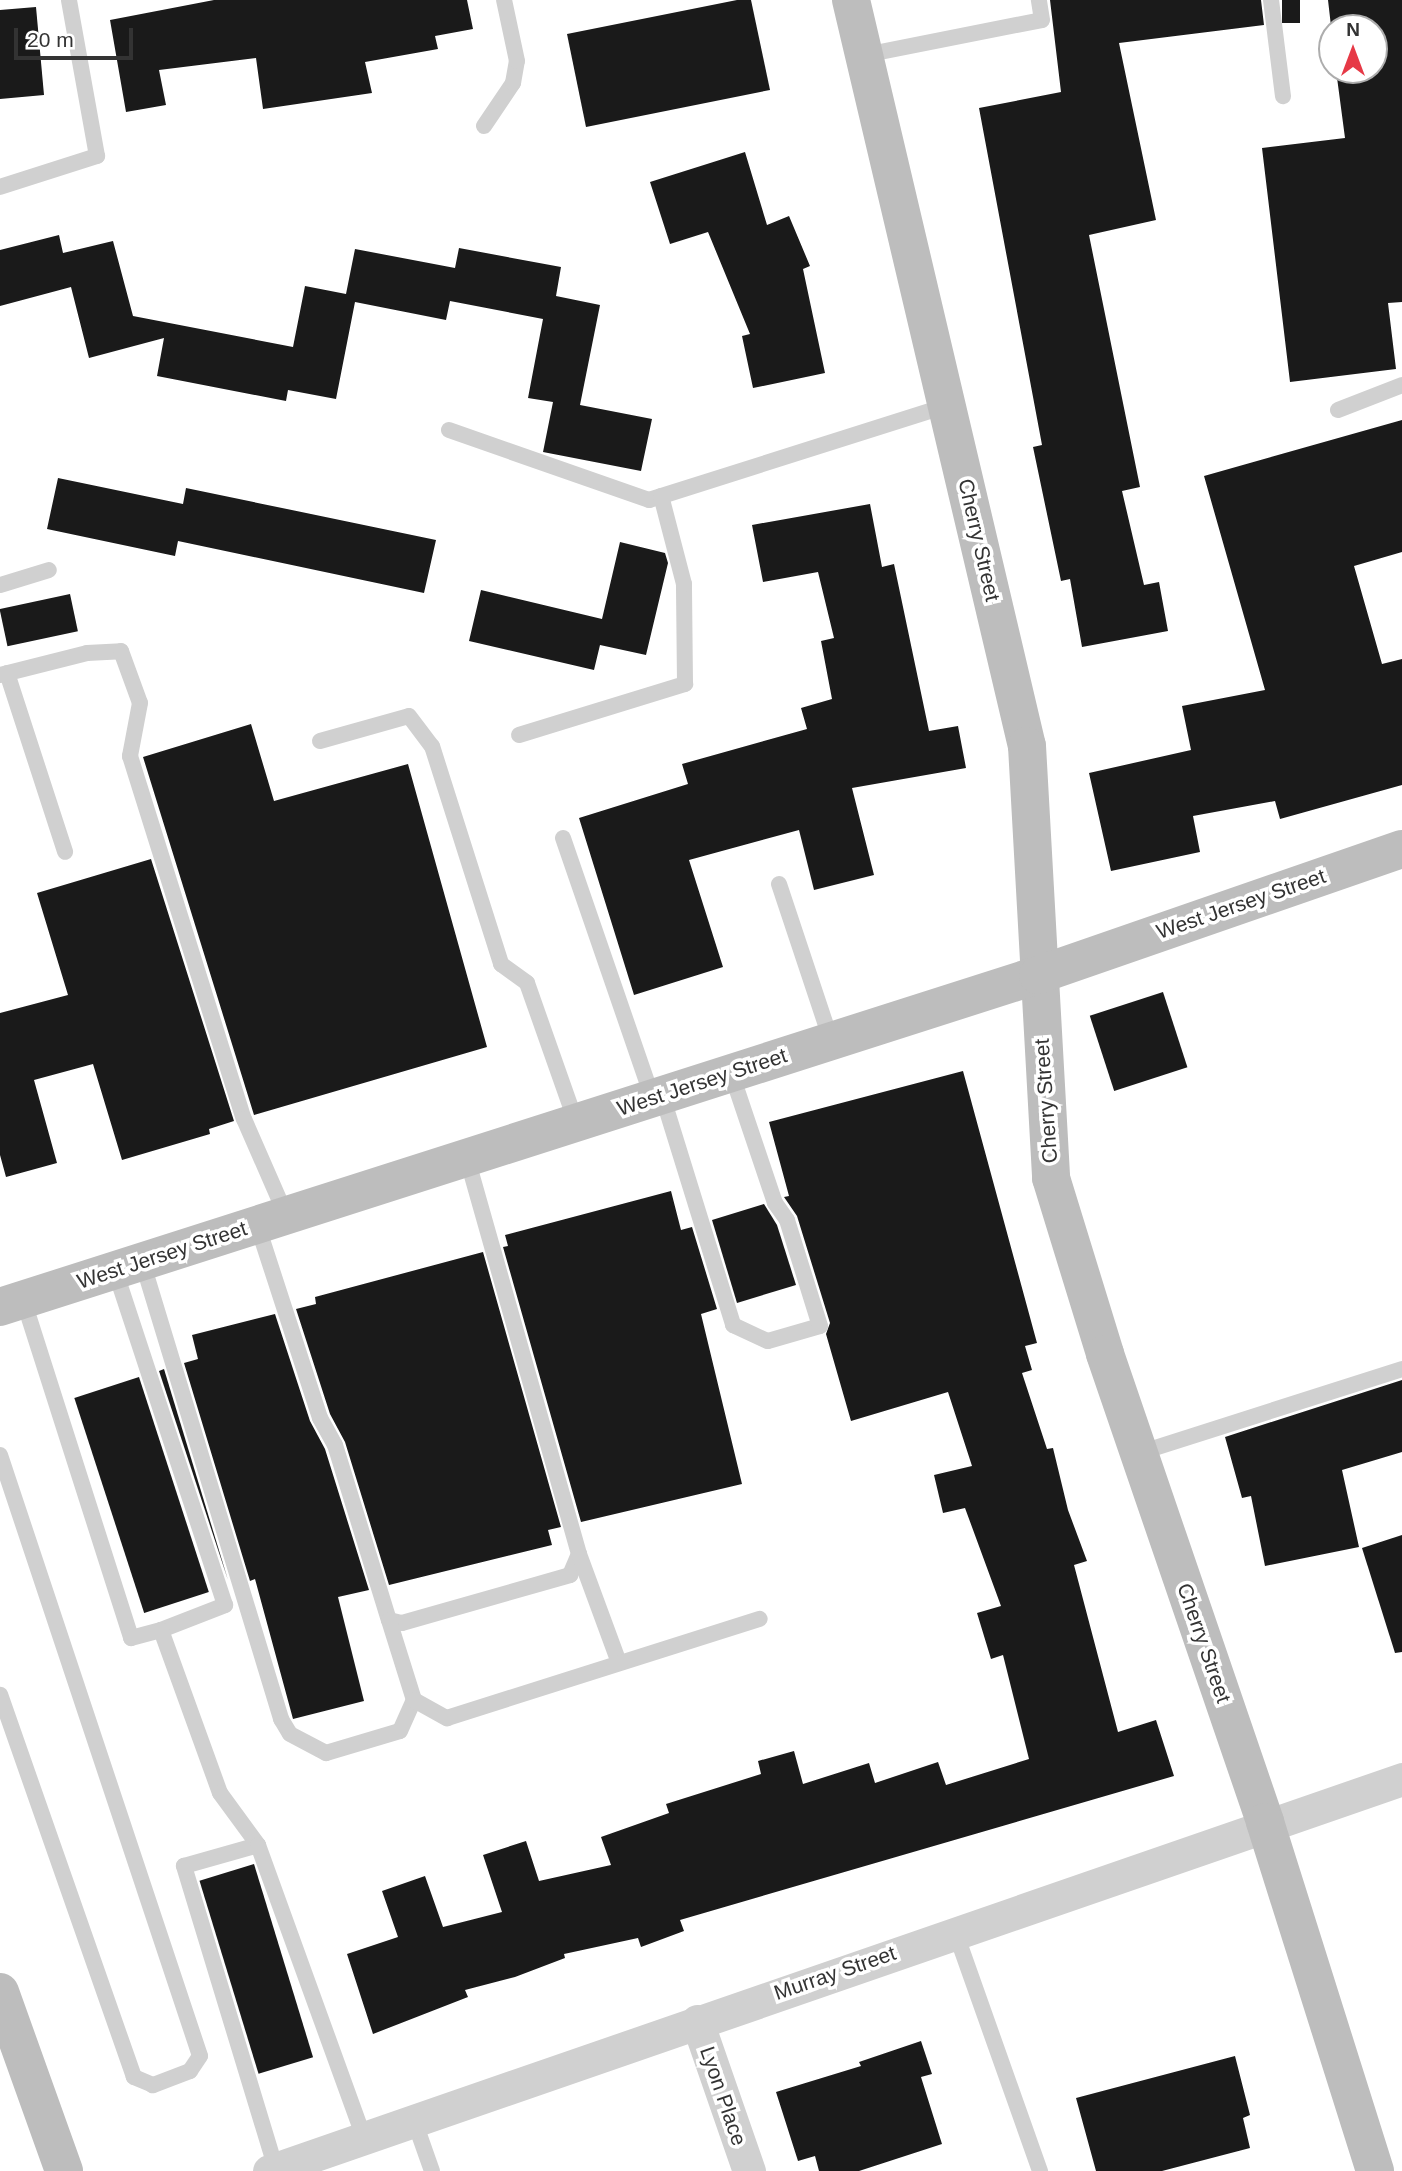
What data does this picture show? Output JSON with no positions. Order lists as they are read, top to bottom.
{
  "streets": {
    "main road": ["Cherry Street", "West Jersey Street"],
    "street": ["Murray Street", "Lyon Place"]
  },
  "crossings": [
    ["Cherry Street", "West Jersey Street"],
    ["Cherry Street", "Murray Street"],
    ["Murray Street", "Lyon Place"]
  ],
  "scale_bar": "20 m",
  "north": "top"
}
